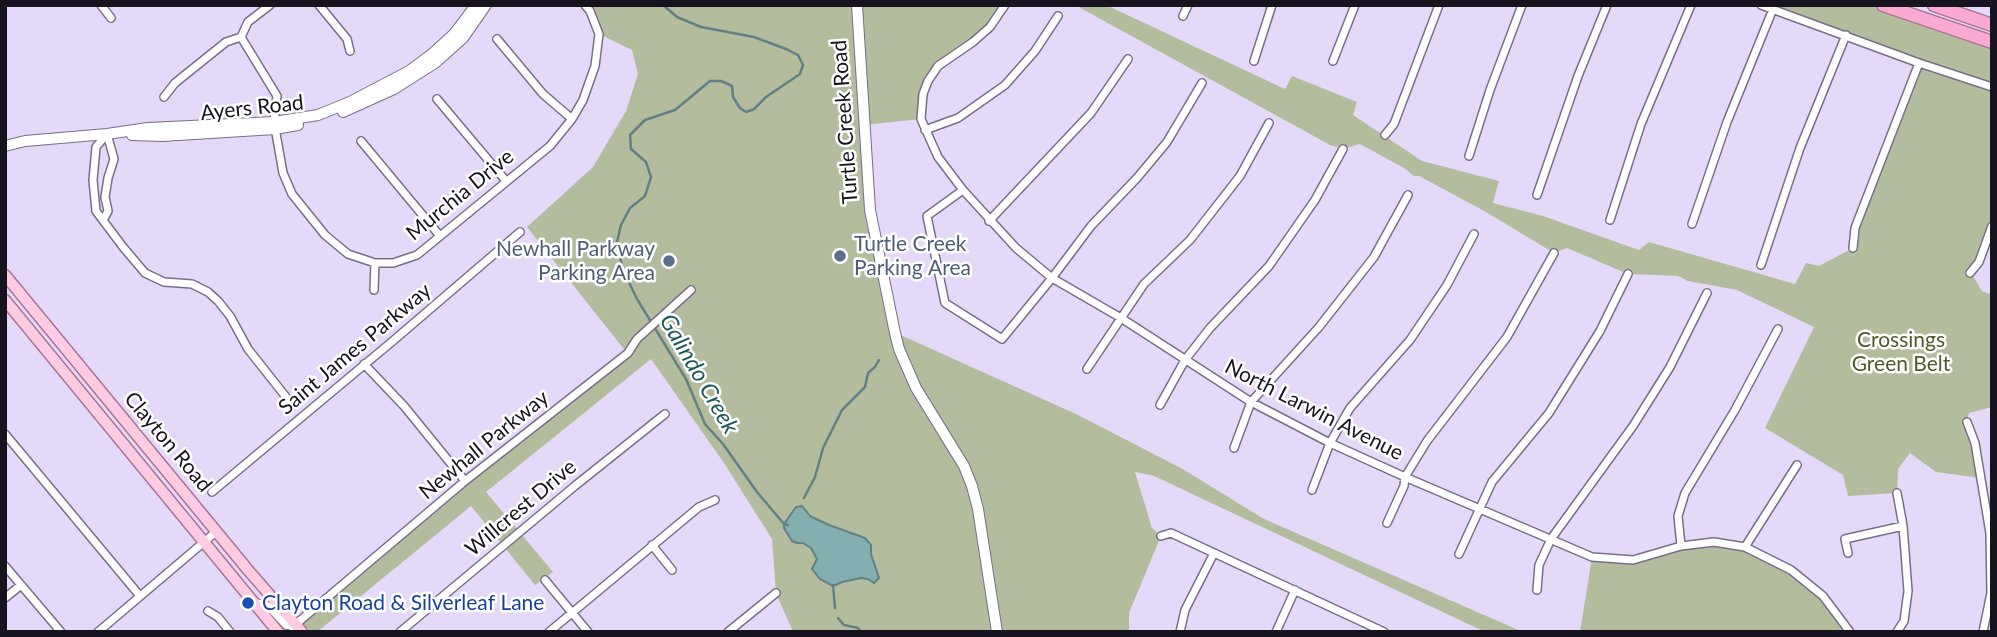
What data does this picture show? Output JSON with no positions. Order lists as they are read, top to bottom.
{
  "streets": {
    "main road": ["Clayton Road"],
    "street": [
      "Ayers Road",
      "Turtle Creek Road",
      "Murchia Drive",
      "Saint James Parkway",
      "North Larwin Avenue",
      "Newhall Parkway",
      "Willcrest Drive"
    ]
  },
  "crossings": [
    ["Clayton Road", "Newhall Parkway"]
  ],
  "water": ["Galindo Creek"],
  "parks": ["Crossings Green Belt"],
  "places": ["Turtle Creek Parking Area", "Newhall Parkway Parking Area", "Clayton Road & Silverleaf Lane"]
}
